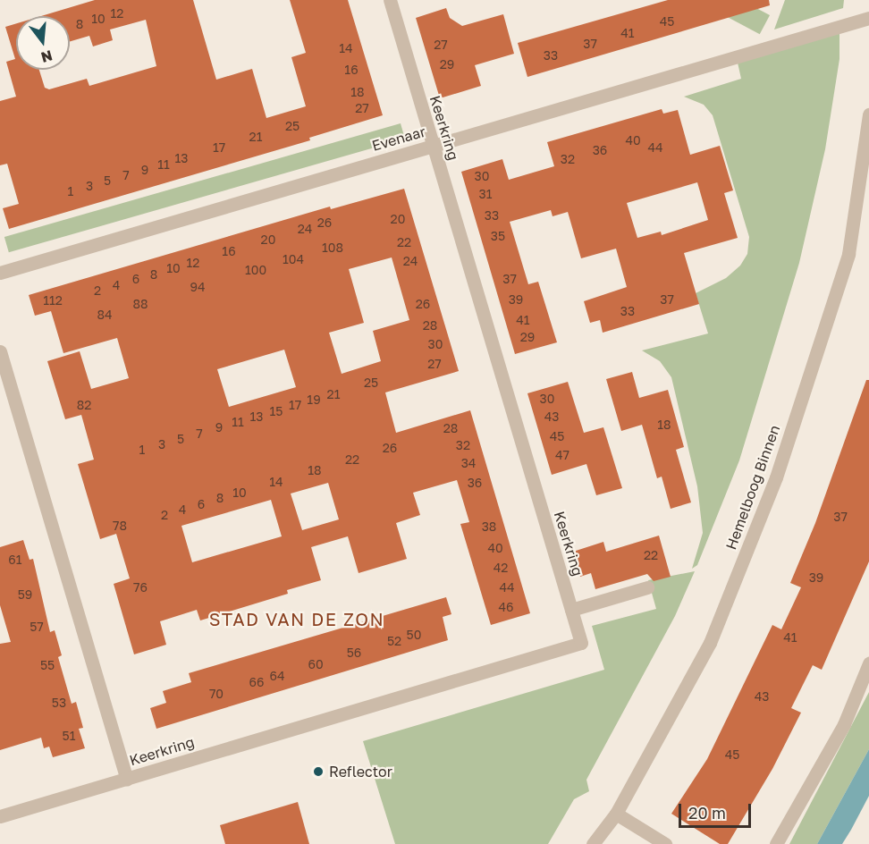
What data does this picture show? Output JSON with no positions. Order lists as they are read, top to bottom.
{
  "streets": {
    "street": ["Keerkring", "Evenaar", "Hemelboog Binnen"]
  },
  "crossings": [
    ["Keerkring", "Evenaar"]
  ],
  "districts": ["STAD VAN DE ZON"],
  "places": ["Reflector"],
  "house_numbers": [
    "12",
    "10",
    "45",
    "8",
    "41",
    "37",
    "27",
    "14",
    "33",
    "29",
    "16",
    "18",
    "27",
    "25",
    "21",
    "40",
    "17",
    "44",
    "36",
    "13",
    "32",
    "11",
    "9",
    "7",
    "30",
    "5",
    "3",
    "1",
    "31",
    "33",
    "20",
    "26",
    "24",
    "35",
    "20",
    "22",
    "108",
    "16",
    "104",
    "24",
    "12",
    "10",
    "100",
    "8",
    "6",
    "37",
    "4",
    "94",
    "2",
    "39",
    "37",
    "112",
    "88",
    "26",
    "33",
    "84",
    "41",
    "28",
    "29",
    "30",
    "27",
    "25",
    "21",
    "30",
    "19",
    "82",
    "17",
    "15",
    "13",
    "43",
    "11",
    "18",
    "9",
    "28",
    "7",
    "45",
    "5",
    "3",
    "32",
    "26",
    "1",
    "47",
    "22",
    "34",
    "18",
    "14",
    "36",
    "10",
    "8",
    "6",
    "4",
    "2",
    "37",
    "78",
    "38",
    "40",
    "22",
    "61",
    "42",
    "39",
    "76",
    "44",
    "59",
    "46",
    "57",
    "50",
    "41",
    "52",
    "56",
    "60",
    "55",
    "64",
    "66",
    "70",
    "43",
    "53",
    "51",
    "45"
  ],
  "scale_bar": "20 m",
  "north": "bottom"
}
